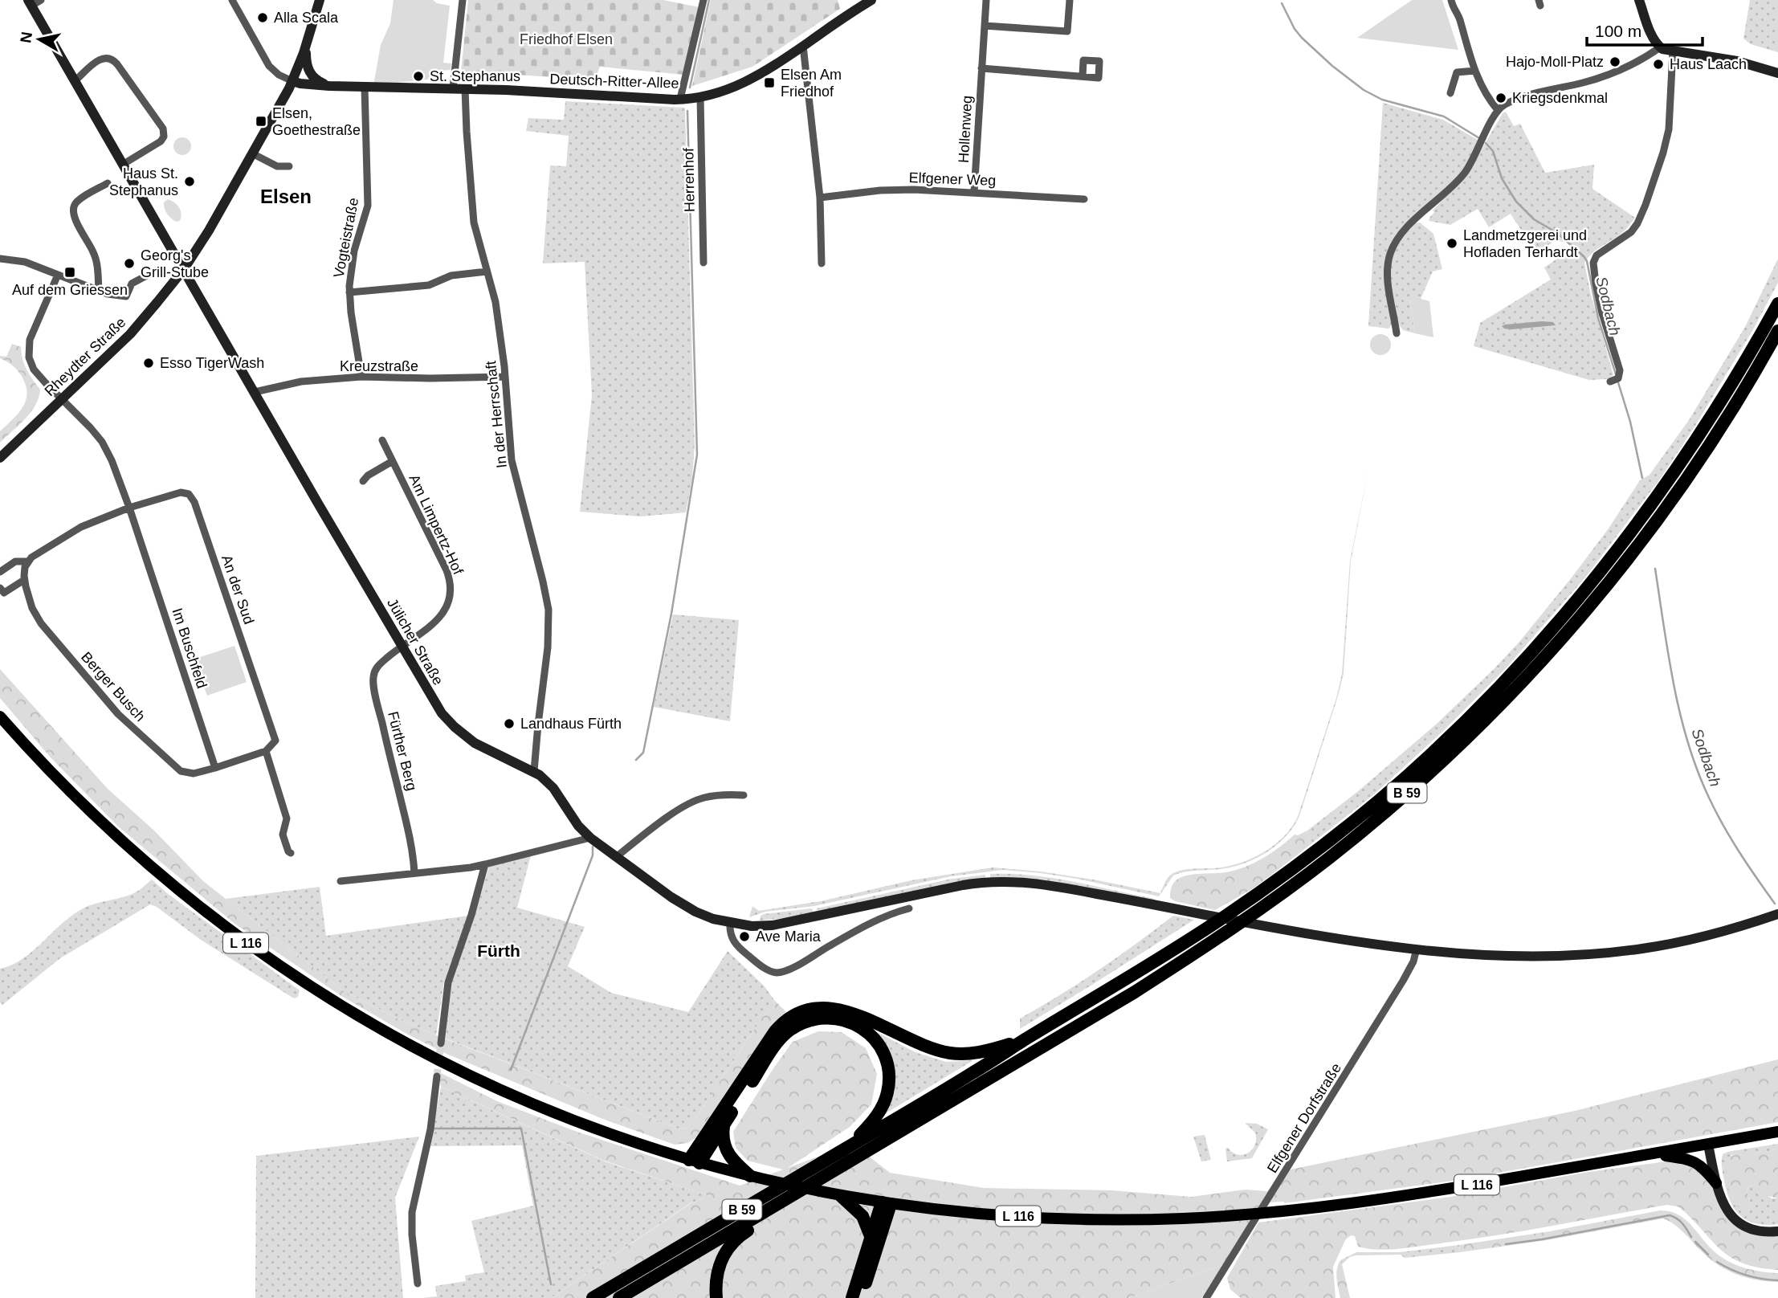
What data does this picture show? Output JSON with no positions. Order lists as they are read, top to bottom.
{
  "streets": {
    "highway": ["B 59"],
    "main road": ["L 116"],
    "street": [
      "Deutsch-Ritter-Allee",
      "Hollenweg",
      "Elfgener Weg",
      "Herrenhof",
      "Vogteistraße",
      "Rheydter Straße",
      "Kreuzstraße",
      "In der Herrschaft",
      "Am Limpertz-Hof",
      "An der Sud",
      "Jülicher Straße",
      "Im Buschfeld",
      "Berger Busch",
      "Fürther Berg",
      "Elfgener Dorfstraße"
    ]
  },
  "crossings": [
    ["Deutsch-Ritter-Allee", "Herrenhof"],
    ["Deutsch-Ritter-Allee", "Vogteistraße"],
    ["Deutsch-Ritter-Allee", "Rheydter Straße"],
    ["Deutsch-Ritter-Allee", "In der Herrschaft"],
    ["Hollenweg", "Elfgener Weg"],
    ["Vogteistraße", "Kreuzstraße"],
    ["Vogteistraße", "In der Herrschaft"],
    ["Rheydter Straße", "Jülicher Straße"],
    ["Rheydter Straße", "Im Buschfeld"],
    ["Kreuzstraße", "In der Herrschaft"],
    ["Kreuzstraße", "Jülicher Straße"],
    ["In der Herrschaft", "Jülicher Straße"],
    ["Am Limpertz-Hof", "Jülicher Straße"],
    ["Am Limpertz-Hof", "Fürther Berg"],
    ["An der Sud", "Im Buschfeld"],
    ["Jülicher Straße", "Fürther Berg"],
    ["Jülicher Straße", "Elfgener Dorfstraße"],
    ["Im Buschfeld", "Berger Busch"]
  ],
  "districts": ["Elsen", "Fürth"],
  "water": ["Sodbach"],
  "parks": ["Friedhof Elsen"],
  "places": {
    "other": [
      "Alla Scala",
      "Hajo-Moll-Platz",
      "Haus Laach",
      "St. Stephanus",
      "Kriegsdenkmal",
      "Haus St. Stephanus",
      "Landmetzgerei und Hofladen Terhardt",
      "Georg's Grill-Stube",
      "Esso TigerWash",
      "Landhaus Fürth",
      "Ave Maria"
    ],
    "transit": ["Elsen Am Friedhof", "Elsen, Goethestraße", "Auf dem Griessen"]
  },
  "scale_bar": "100 m",
  "north": "left"
}
